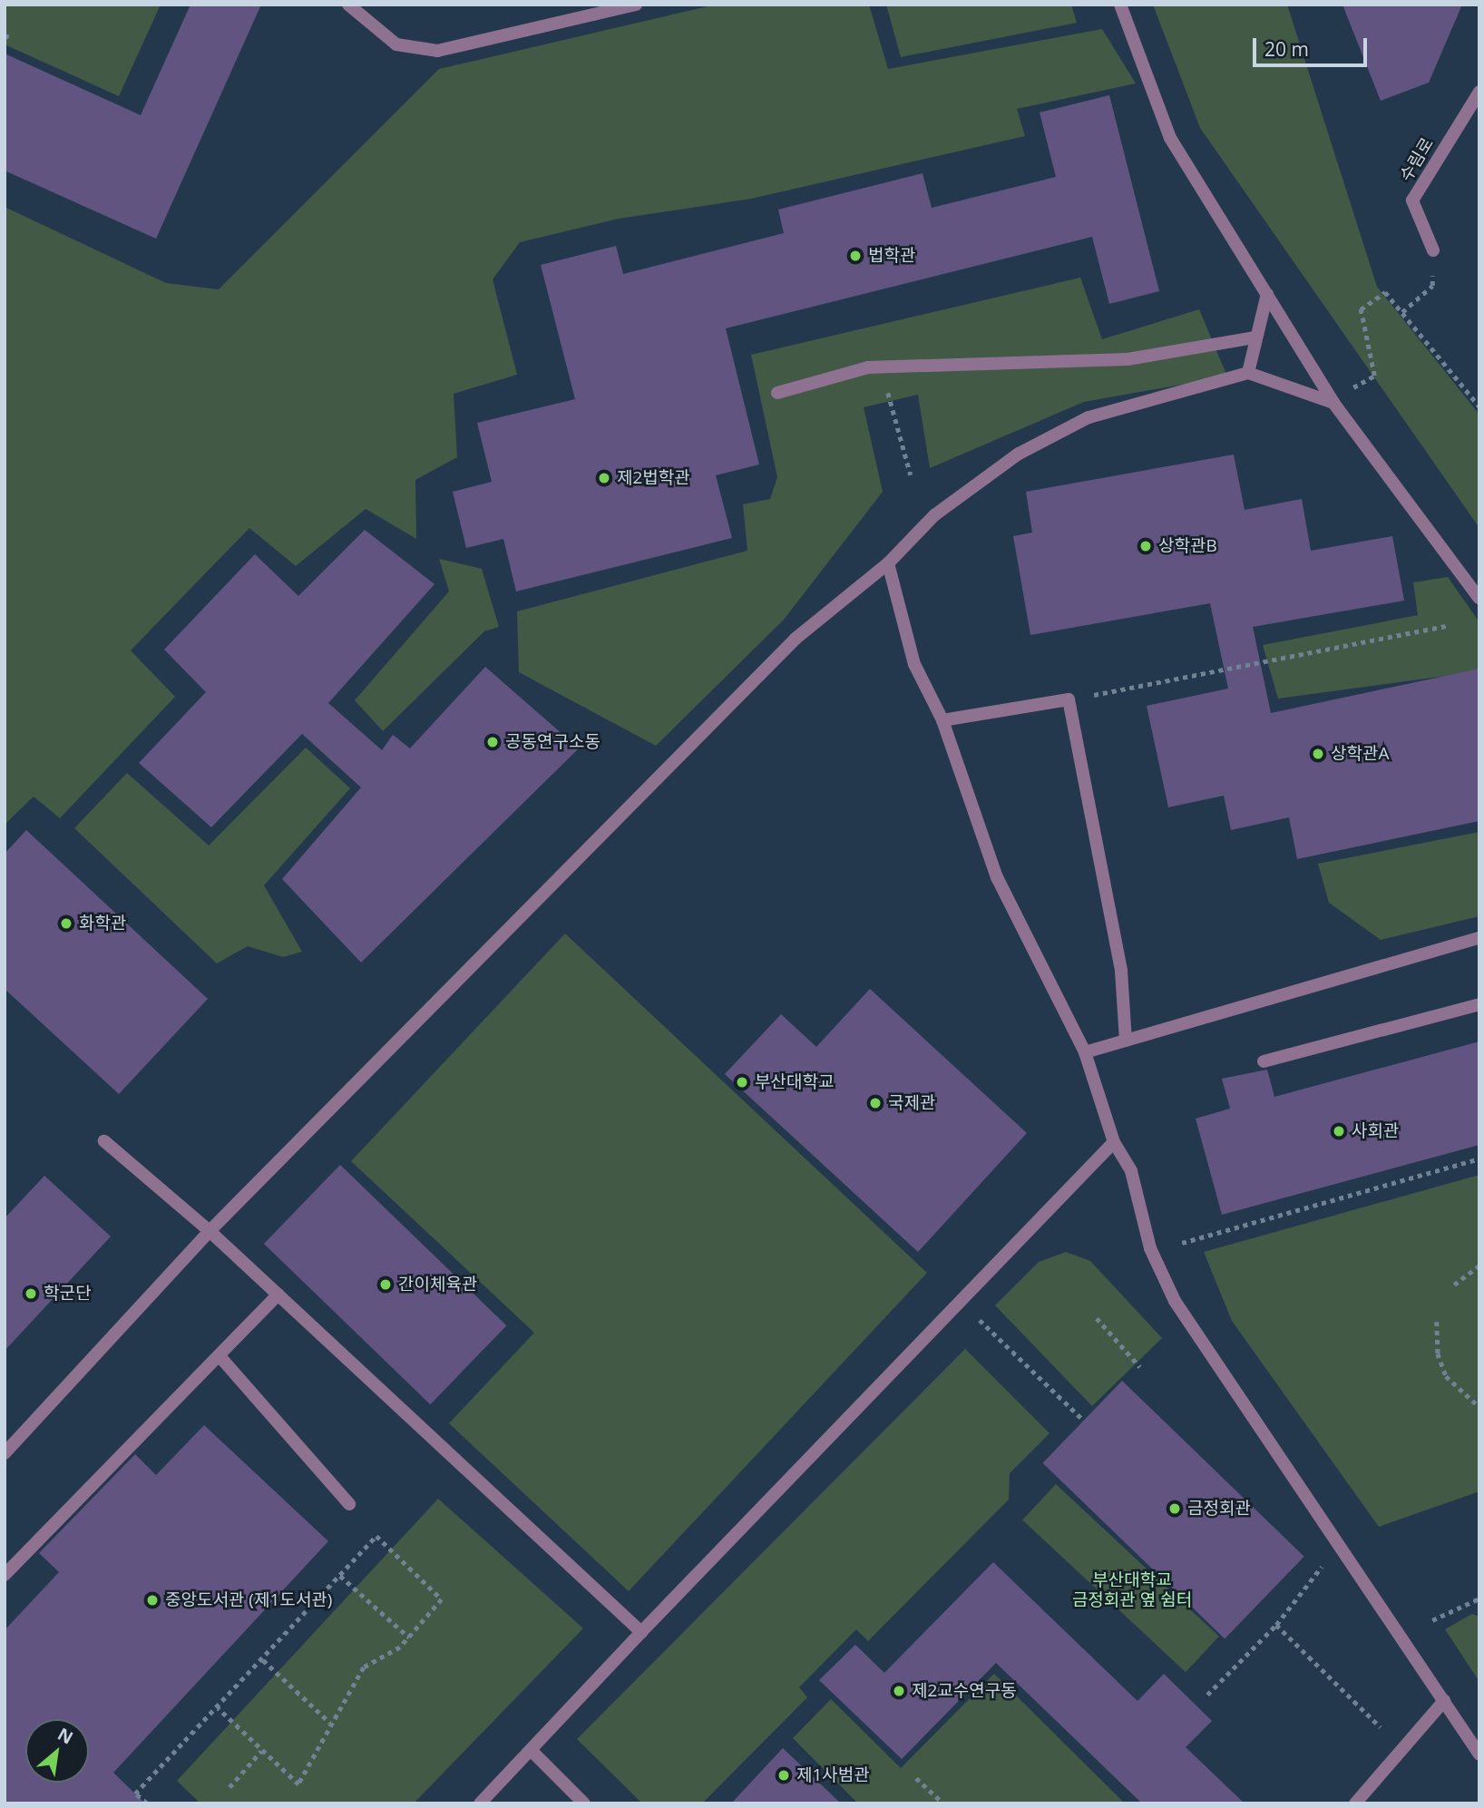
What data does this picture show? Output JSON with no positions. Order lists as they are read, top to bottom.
{
  "streets": {
    "street": ["수림로"]
  },
  "parks": ["부산대학교 금정회관 옆 쉼터"],
  "places": [
    "법학관",
    "제2법학관",
    "상학관B",
    "공동연구소동",
    "상학관A",
    "화학관",
    "부산대학교",
    "국제관",
    "사회관",
    "간이체육관",
    "학군단",
    "금정회관",
    "중앙도서관 (제1도서관)",
    "제2교수연구동",
    "제1사범관"
  ],
  "scale_bar": "20 m",
  "north": "top right"
}
